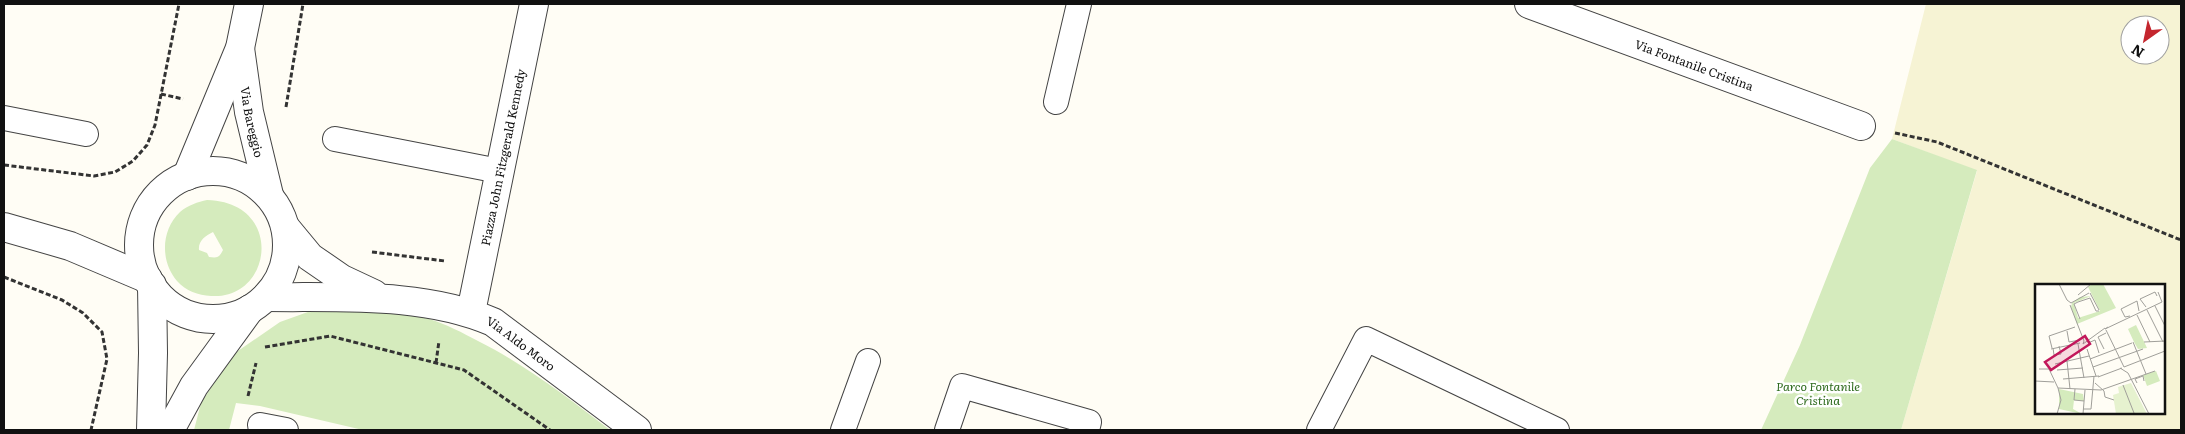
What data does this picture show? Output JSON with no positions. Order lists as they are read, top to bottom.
{
  "streets": {
    "street": [
      "Via Fontanile Cristina",
      "Via Bareggio",
      "Piazza John Fitzgerald Kennedy",
      "Via Aldo Moro"
    ]
  },
  "crossings": [
    ["Piazza John Fitzgerald Kennedy", "Via Aldo Moro"]
  ],
  "parks": ["Parco Fontanile Cristina"],
  "north": "bottom left"
}
